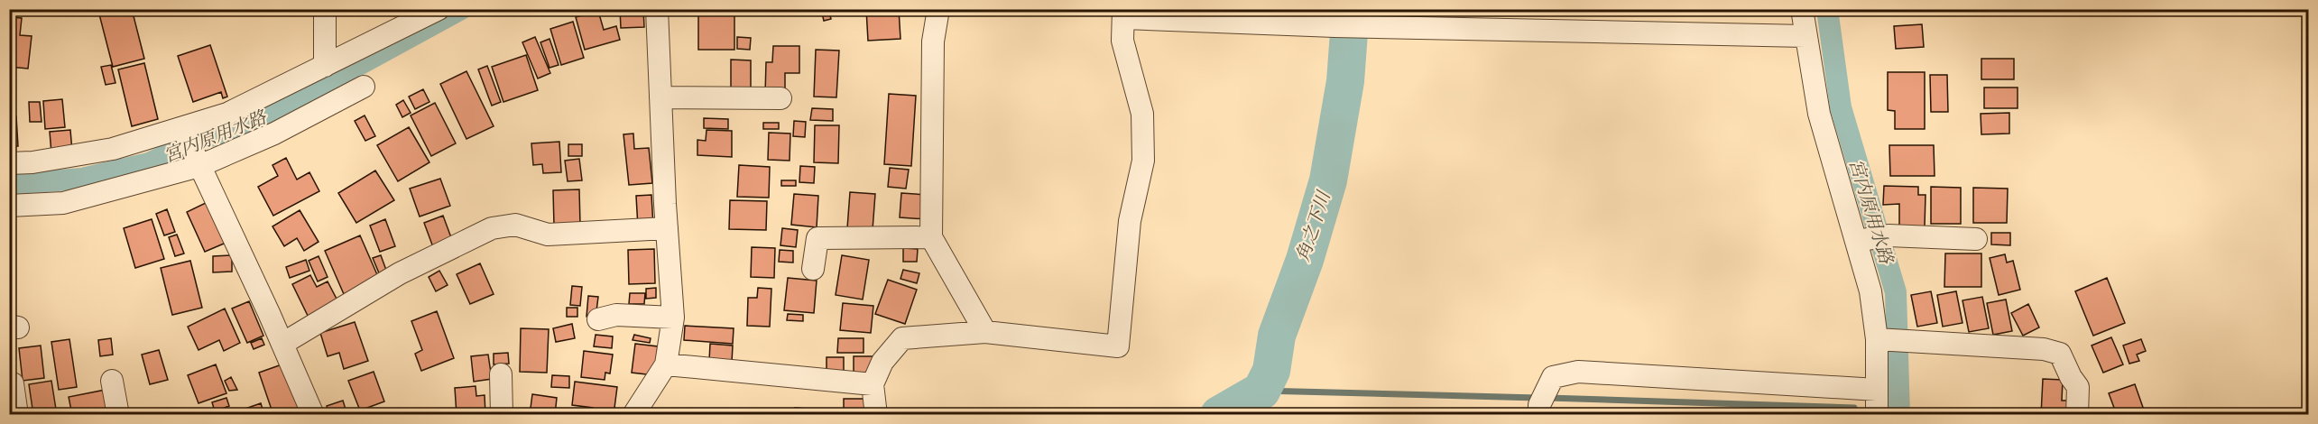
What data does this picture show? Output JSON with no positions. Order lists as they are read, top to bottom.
{
  "water": ["宮内原用水路", "角之下川"]
}
